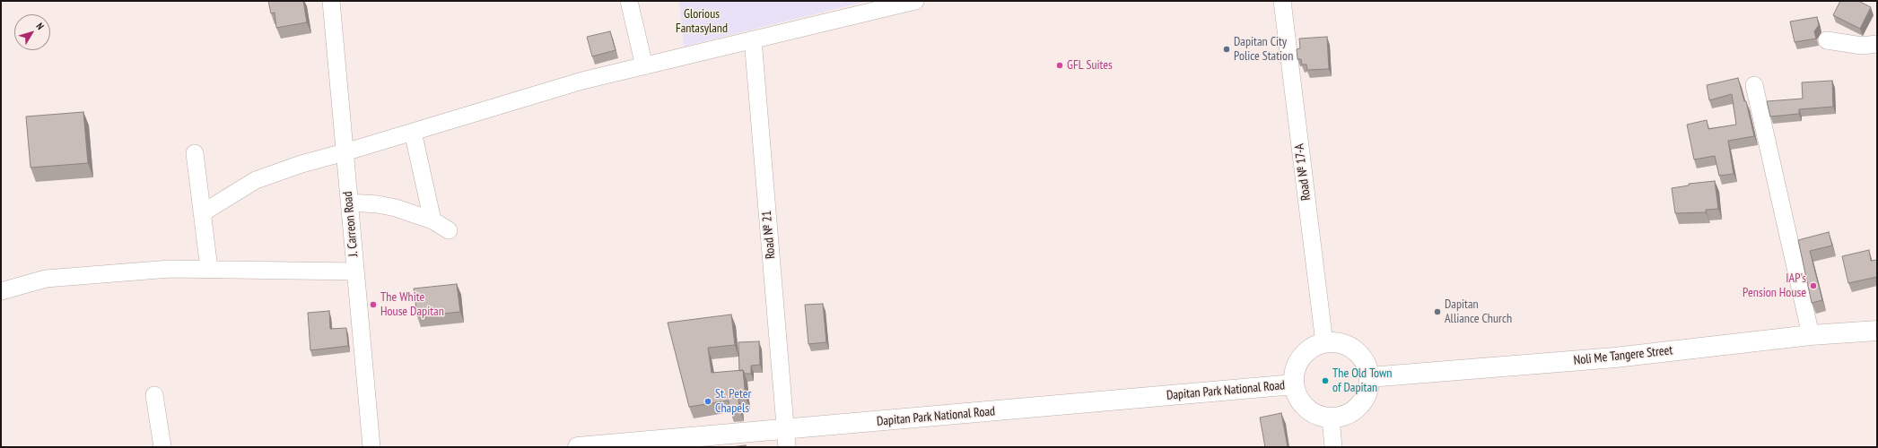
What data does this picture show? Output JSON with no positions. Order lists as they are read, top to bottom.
{
  "streets": {
    "main road": ["Noli Me Tangere Street", "Dapitan Park National Road"],
    "street": ["Road № 17-A", "J. Carreon Road", "Road № 21"]
  },
  "crossings": [
    ["Road № 17-A", "Noli Me Tangere Street"],
    ["Road № 17-A", "Dapitan Park National Road"],
    ["Road № 21", "Dapitan Park National Road"],
    ["Noli Me Tangere Street", "Dapitan Park National Road"]
  ],
  "parks": ["Glorious Fantasyland"],
  "places": [
    "Dapitan City Police Station",
    "GFL Suites",
    "IAP's Pension House",
    "The White House Dapitan",
    "Dapitan Alliance Church",
    "The Old Town of Dapitan",
    "St. Peter Chapels"
  ],
  "north": "top right"
}
